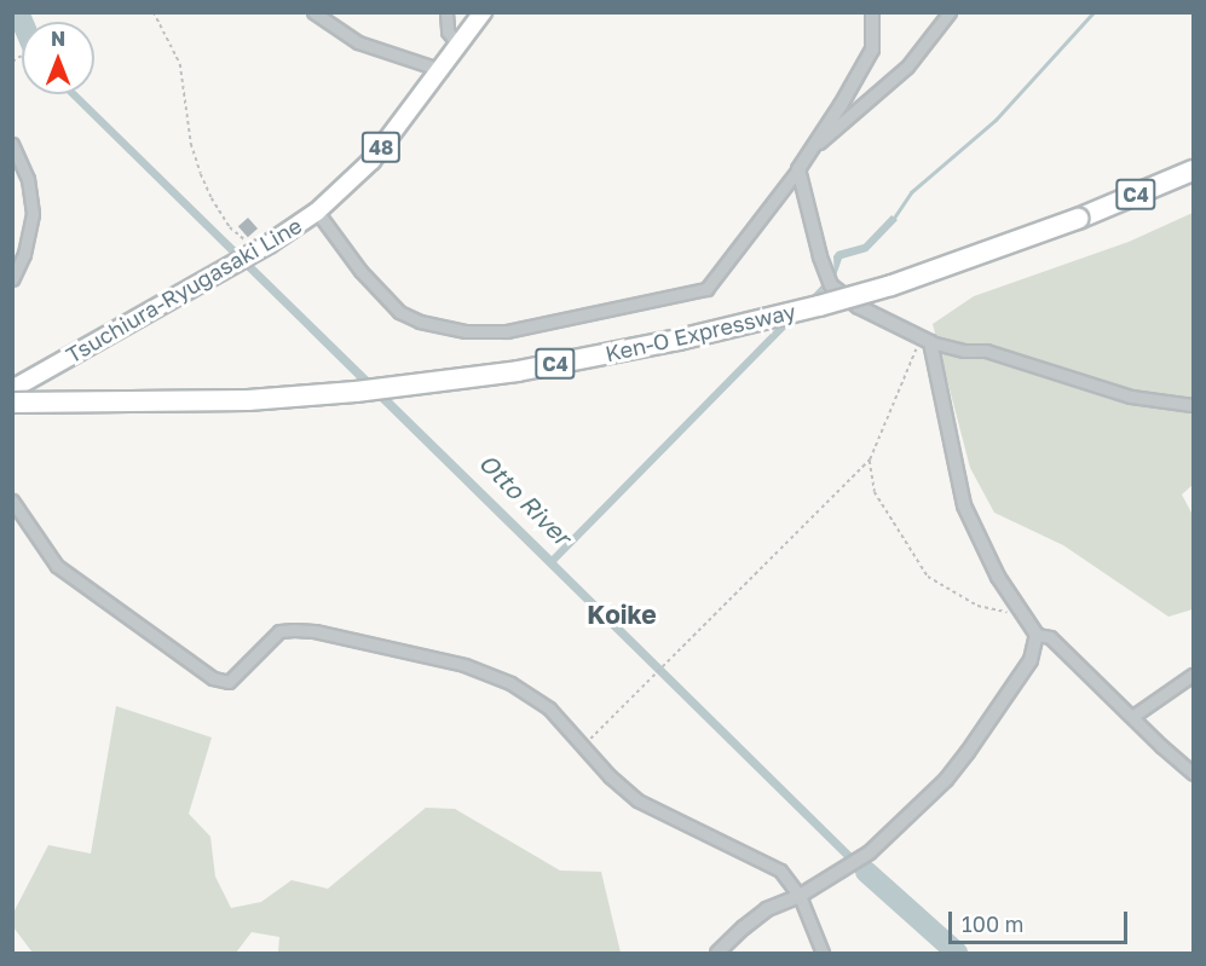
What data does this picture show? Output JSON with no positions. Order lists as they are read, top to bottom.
{
  "streets": {
    "highway": ["C4", "Ken-O Expressway"],
    "main road": ["48", "Tsuchiura-Ryugasaki Line"]
  },
  "districts": ["Koike"],
  "water": ["Otto River"],
  "scale_bar": "100 m",
  "north": "top"
}
